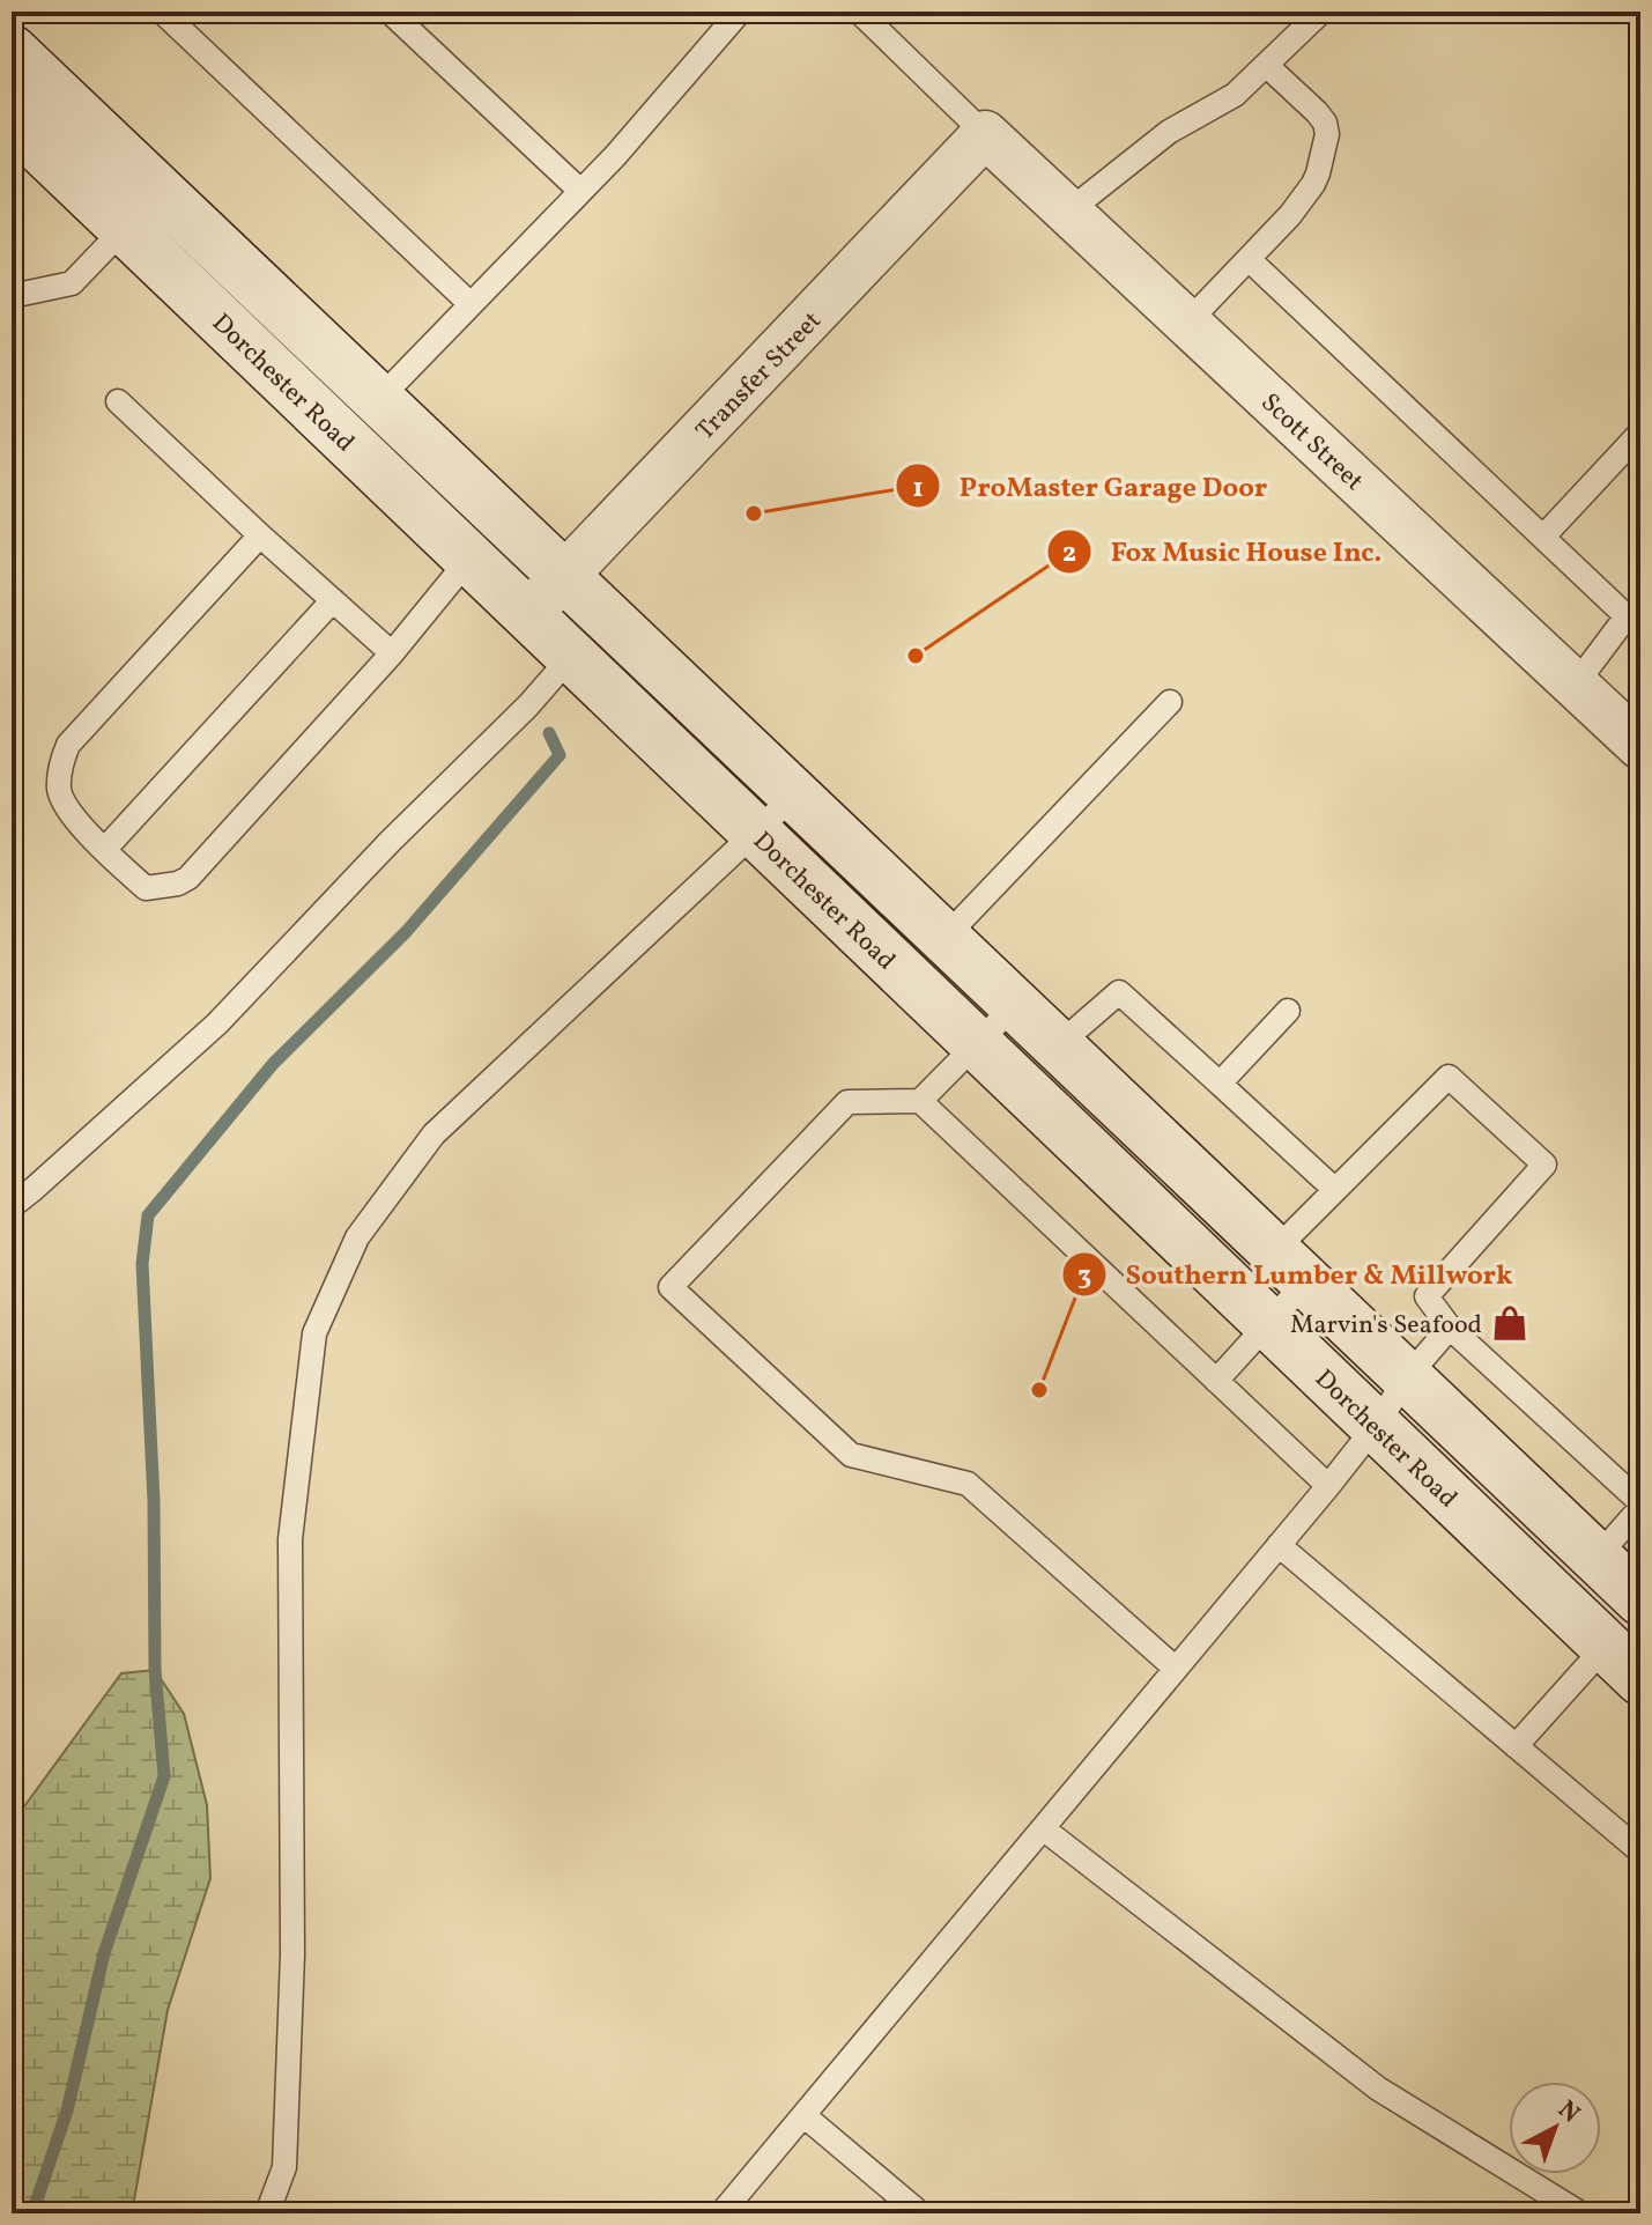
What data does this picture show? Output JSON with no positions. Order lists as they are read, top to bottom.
{
  "streets": {
    "main road": ["Dorchester Road"],
    "street": ["Transfer Street", "Scott Street"]
  },
  "crossings": [
    ["Transfer Street", "Dorchester Road"],
    ["Transfer Street", "Scott Street"]
  ],
  "places": {
    "other": ["ProMaster Garage Door", "Fox Music House Inc.", "Southern Lumber & Millwork"],
    "shop": ["Marvin's Seafood"]
  },
  "north": "top right"
}
